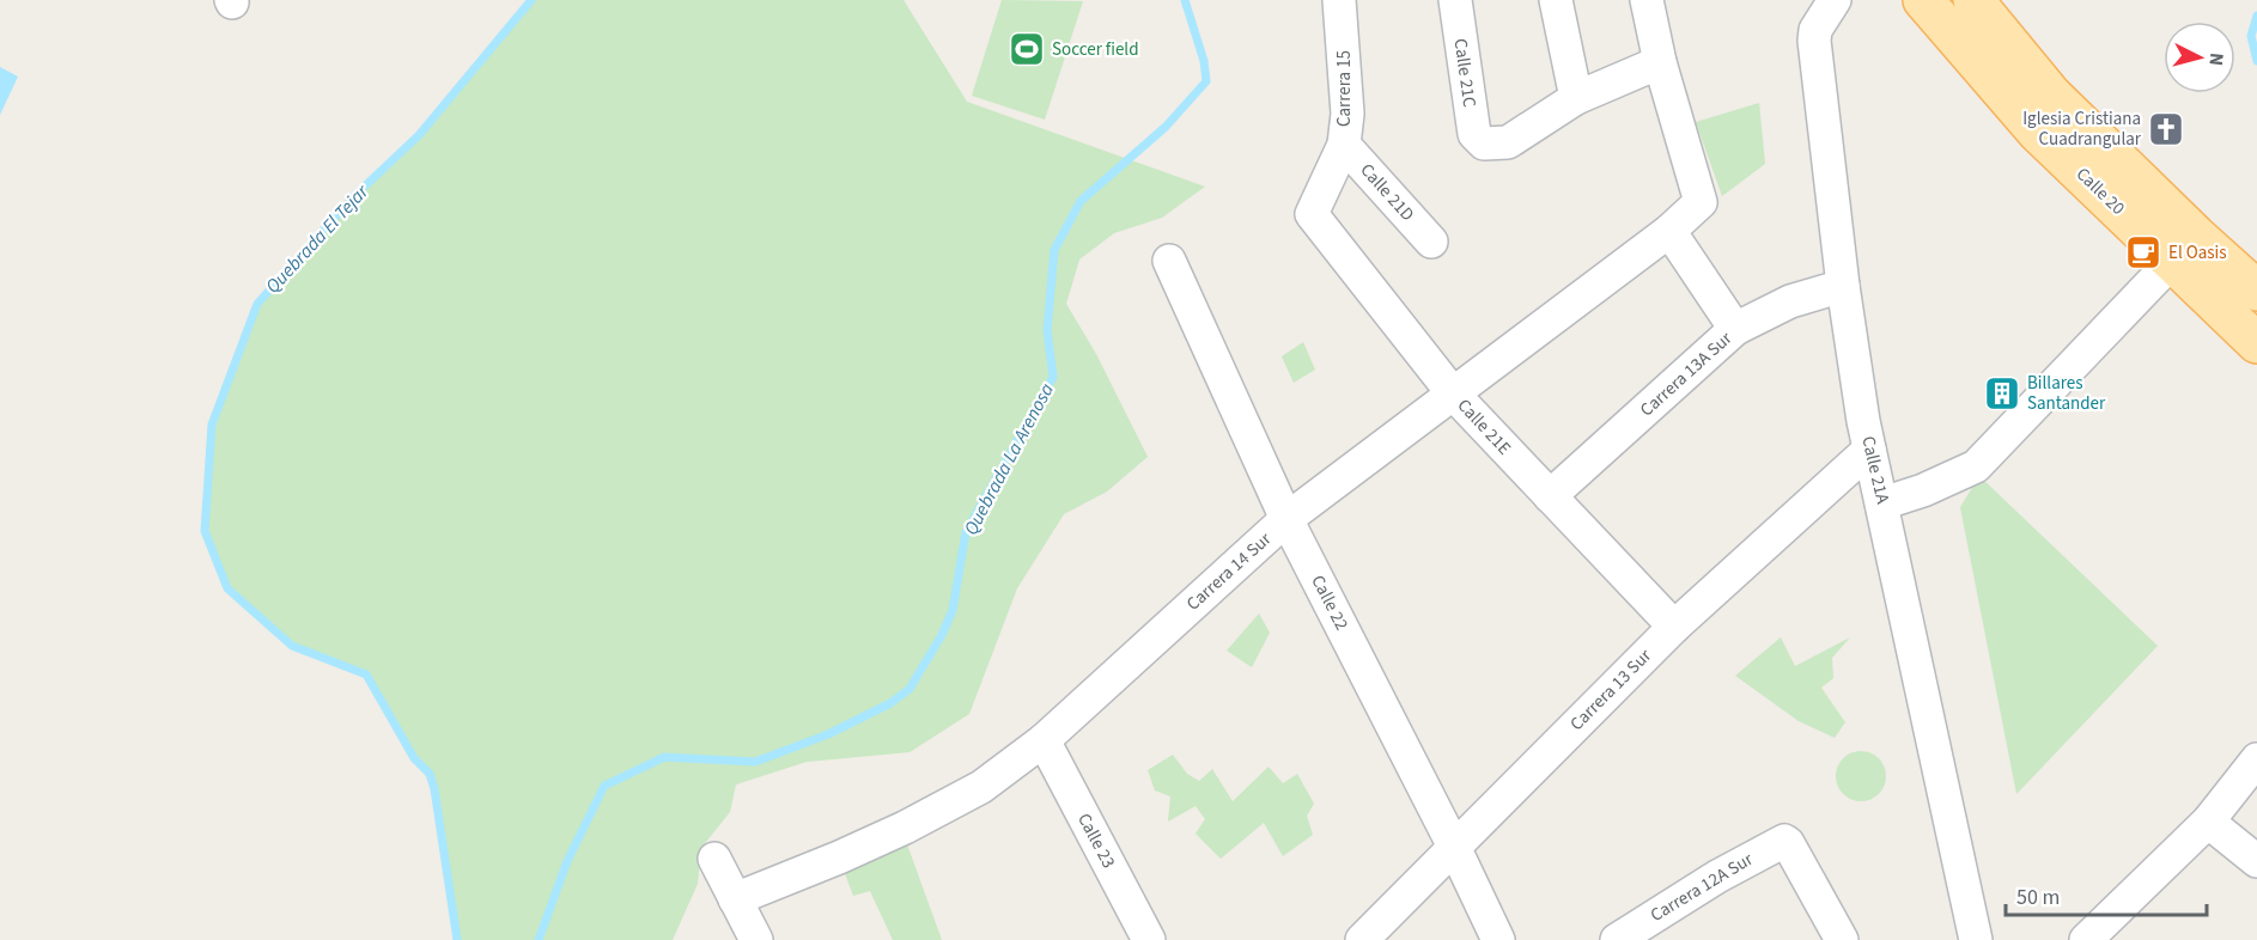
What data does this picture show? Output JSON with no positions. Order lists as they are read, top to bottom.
{
  "streets": {
    "main road": ["Calle 20"],
    "street": [
      "Calle 21C",
      "Carrera 15",
      "Calle 21D",
      "Carrera 13A Sur",
      "Calle 21E",
      "Calle 21A",
      "Carrera 14 Sur",
      "Calle 22",
      "Carrera 13 Sur",
      "Calle 23",
      "Carrera 12A Sur"
    ]
  },
  "crossings": [
    ["Carrera 15", "Calle 21D"],
    ["Carrera 15", "Calle 21E"],
    ["Carrera 13A Sur", "Calle 21E"],
    ["Carrera 13A Sur", "Calle 21A"],
    ["Calle 21E", "Carrera 14 Sur"],
    ["Calle 21E", "Carrera 13 Sur"],
    ["Calle 21A", "Carrera 13 Sur"],
    ["Carrera 14 Sur", "Calle 22"],
    ["Carrera 14 Sur", "Calle 23"],
    ["Calle 22", "Carrera 13 Sur"]
  ],
  "water": ["Quebrada El Tejar", "Quebrada La Arenosa"],
  "places": {
    "sports": ["Soccer field"],
    "church": ["Iglesia Cristiana Cuadrangular"],
    "cafe": ["El Oasis"],
    "building": ["Billares Santander"]
  },
  "scale_bar": "50 m",
  "north": "right"
}
